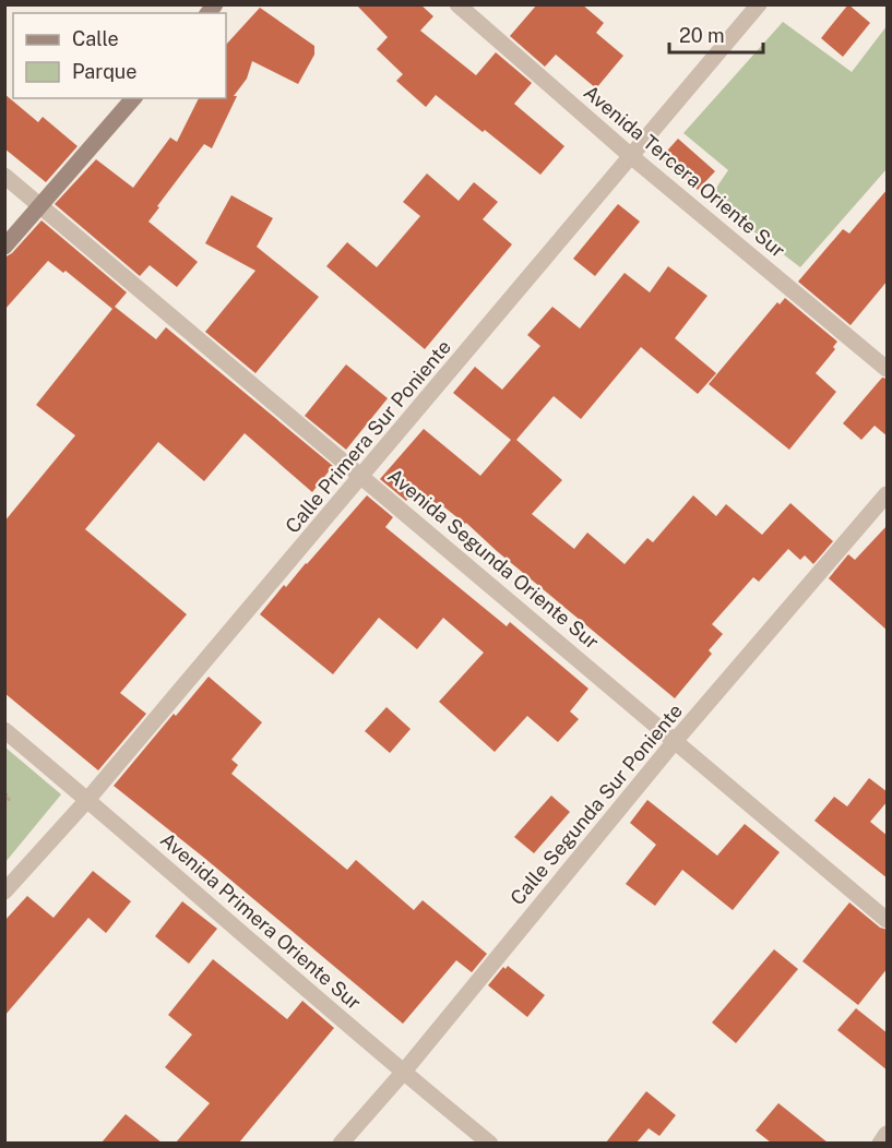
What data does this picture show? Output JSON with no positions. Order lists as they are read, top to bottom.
{
  "streets": {
    "street": [
      "Avenida Tercera Oriente Sur",
      "Calle Primera Sur Poniente",
      "Avenida Segunda Oriente Sur",
      "Calle Segunda Sur Poniente",
      "Avenida Primera Oriente Sur"
    ]
  },
  "crossings": [
    ["Avenida Tercera Oriente Sur", "Calle Primera Sur Poniente"],
    ["Calle Primera Sur Poniente", "Avenida Segunda Oriente Sur"],
    ["Calle Primera Sur Poniente", "Avenida Primera Oriente Sur"],
    ["Avenida Segunda Oriente Sur", "Calle Segunda Sur Poniente"],
    ["Calle Segunda Sur Poniente", "Avenida Primera Oriente Sur"]
  ],
  "legend": ["Calle", "Parque"],
  "scale_bar": "20 m"
}
